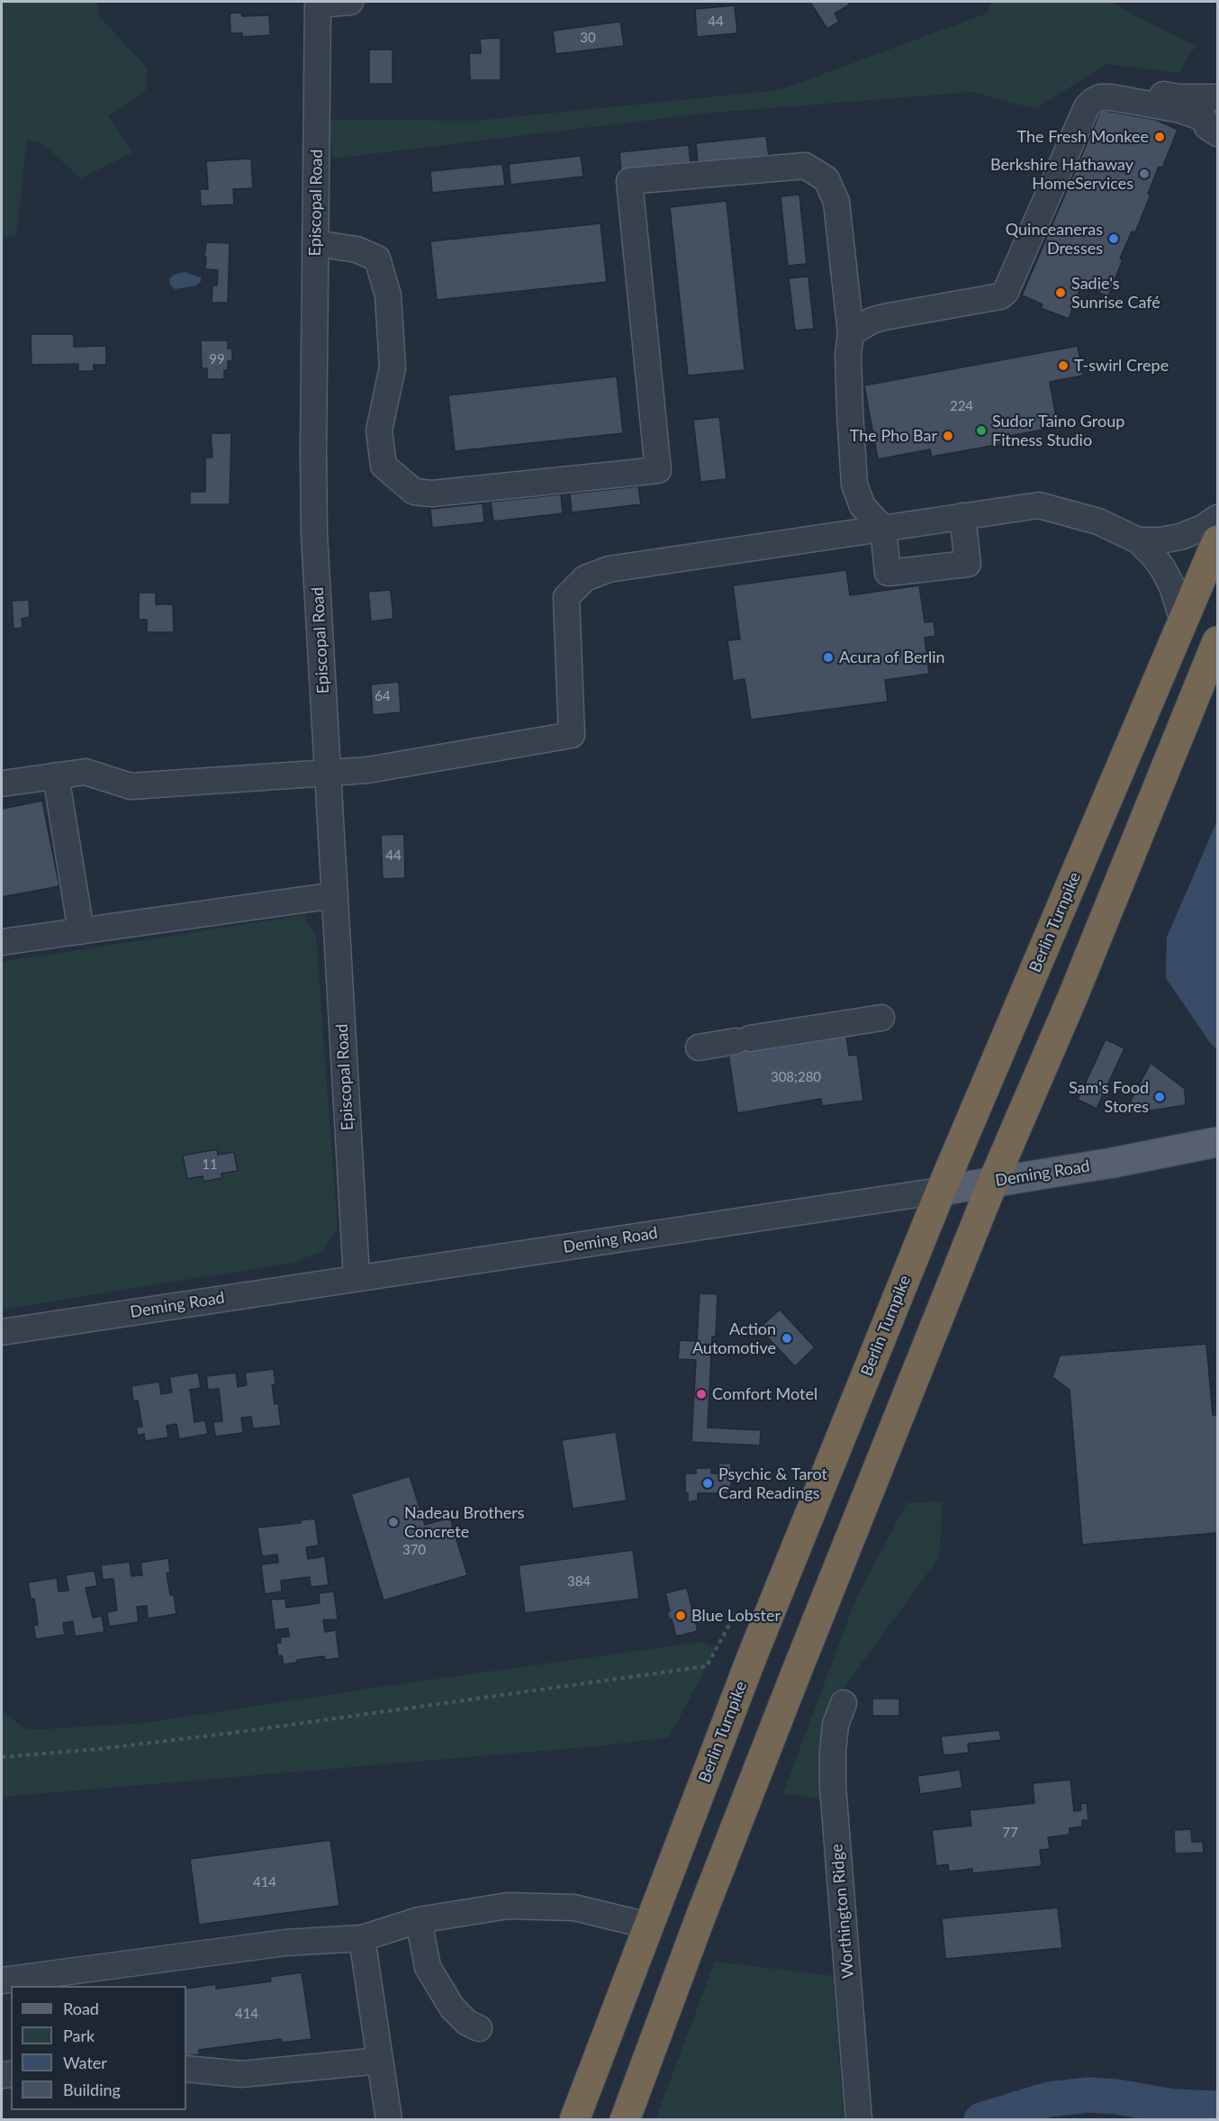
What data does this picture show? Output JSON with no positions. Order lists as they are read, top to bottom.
{
  "streets": {
    "highway": ["Berlin Turnpike"],
    "main road": ["Deming Road"],
    "street": ["Episcopal Road", "Worthington Ridge"]
  },
  "crossings": [
    ["Episcopal Road", "Deming Road"],
    ["Berlin Turnpike", "Deming Road"]
  ],
  "places": [
    "The Fresh Monkee",
    "Berkshire Hathaway HomeServices",
    "Quinceaneras Dresses",
    "Sadie's Sunrise Café",
    "T-swirl Crepe",
    "Sudor Taino Group Fitness Studio",
    "The Pho Bar",
    "Acura of Berlin",
    "Sam's Food Stores",
    "Action Automotive",
    "Comfort Motel",
    "Psychic & Tarot Card Readings",
    "Nadeau Brothers Concrete",
    "Blue Lobster"
  ],
  "house_numbers": [
    "44",
    "30",
    "99",
    "224",
    "64",
    "44",
    "308;280",
    "11",
    "370",
    "384",
    "77",
    "414",
    "414"
  ],
  "legend": [
    "Road",
    "Park",
    "Water",
    "Building"
  ]
}
